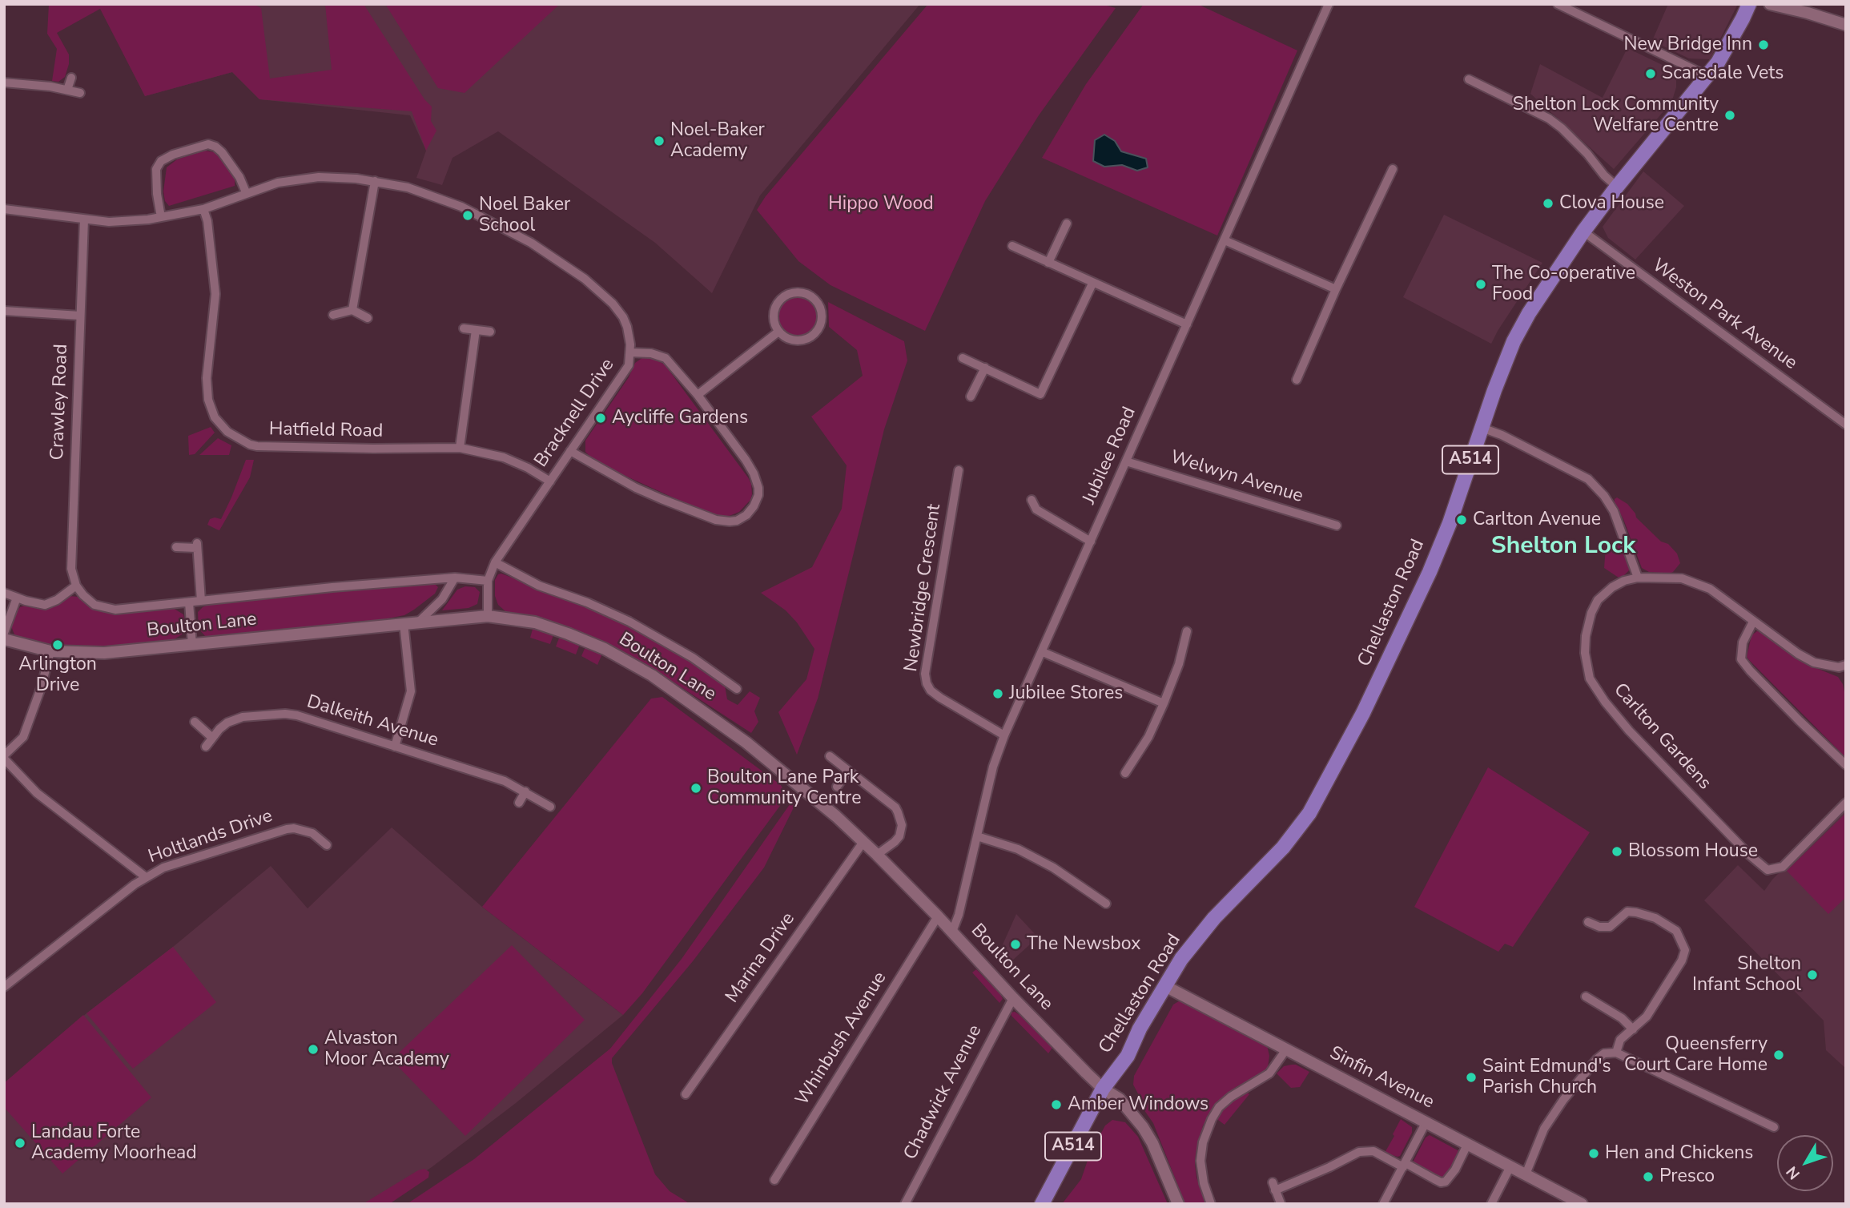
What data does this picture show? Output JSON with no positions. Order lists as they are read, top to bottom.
{
  "streets": {
    "main road": ["A514", "Chellaston Road"],
    "street": [
      "Weston Park Avenue",
      "Crawley Road",
      "Bracknell Drive",
      "Hatfield Road",
      "Jubilee Road",
      "Welwyn Avenue",
      "Newbridge Crescent",
      "Boulton Lane",
      "Dalkeith Avenue",
      "Carlton Gardens",
      "Holtlands Drive",
      "Marina Drive",
      "Whinbush Avenue",
      "Sinfin Avenue",
      "Chadwick Avenue"
    ]
  },
  "crossings": [
    ["Weston Park Avenue", "Chellaston Road"],
    ["Crawley Road", "Bracknell Drive"],
    ["Crawley Road", "Boulton Lane"],
    ["Bracknell Drive", "Hatfield Road"],
    ["Bracknell Drive", "Boulton Lane"],
    ["Jubilee Road", "Welwyn Avenue"],
    ["Jubilee Road", "Newbridge Crescent"],
    ["Jubilee Road", "Boulton Lane"],
    ["Chellaston Road", "Boulton Lane"],
    ["Chellaston Road", "Sinfin Avenue"],
    ["Boulton Lane", "Marina Drive"],
    ["Boulton Lane", "Whinbush Avenue"],
    ["Boulton Lane", "Chadwick Avenue"]
  ],
  "districts": ["Shelton Lock"],
  "parks": ["Hippo Wood"],
  "places": [
    "New Bridge Inn",
    "Scarsdale Vets",
    "Shelton Lock Community Welfare Centre",
    "Noel-Baker Academy",
    "Clova House",
    "Noel Baker School",
    "The Co-operative Food",
    "Aycliffe Gardens",
    "Carlton Avenue",
    "Arlington Drive",
    "Jubilee Stores",
    "Boulton Lane Park Community Centre",
    "Blossom House",
    "The Newsbox",
    "Shelton Infant School",
    "Alvaston Moor Academy",
    "Queensferry Court Care Home",
    "Saint Edmund's Parish Church",
    "Amber Windows",
    "Landau Forte Academy Moorhead",
    "Hen and Chickens",
    "Presco"
  ],
  "north": "bottom left"
}
